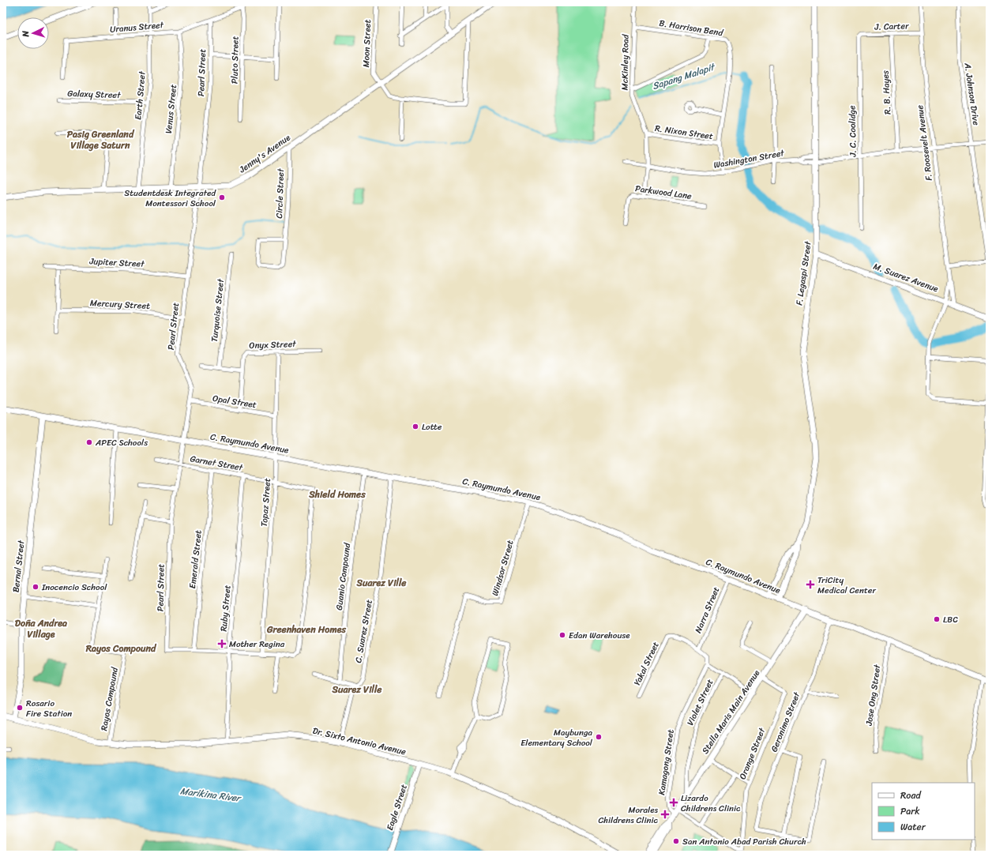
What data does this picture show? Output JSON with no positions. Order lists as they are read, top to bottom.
{
  "streets": {
    "main road": [
      "Jenny's Avenue",
      "F. Legaspi Street",
      "M. Suarez Avenue",
      "C. Raymundo Avenue",
      "Bernal Street",
      "Stella Maris Main Avenue",
      "Dr. Sixto Antonio Avenue",
      "Eagle Street"
    ],
    "street": [
      "J. Carter",
      "Uranus Street",
      "B. Harrison Bend",
      "Moon Street",
      "Pluto Street",
      "McKinley Road",
      "Pearl Street",
      "R. B. Hayes",
      "Galaxy Street",
      "A. Johnson Drive",
      "Earth Street",
      "Venus Street",
      "J. C. Coolidge",
      "R. Nixon Street",
      "F. Roosevelt Avenue",
      "Washington Street",
      "Parkwood Lane",
      "Circle Street",
      "Jupiter Street",
      "Mercury Street",
      "Turquoise Street",
      "Onyx Street",
      "Opal Street",
      "Garnet Street",
      "Topaz Street",
      "Emerald Street",
      "Windsor Street",
      "Guanio Compound",
      "Ruby Street",
      "Narra Street",
      "C. Suarez Street",
      "Yakal Street",
      "Jose Ong Street",
      "Rayos Compound",
      "Violet Street",
      "Geronimo Street",
      "Orange Street",
      "Kamagong Street"
    ]
  },
  "crossings": [
    ["J. Carter", "R. B. Hayes"],
    ["J. Carter", "J. C. Coolidge"],
    ["J. Carter", "F. Roosevelt Avenue"],
    ["Uranus Street", "Pluto Street"],
    ["Uranus Street", "Pearl Street"],
    ["Uranus Street", "Earth Street"],
    ["Uranus Street", "Venus Street"],
    ["B. Harrison Bend", "McKinley Road"],
    ["B. Harrison Bend", "R. Nixon Street"],
    ["B. Harrison Bend", "Washington Street"],
    ["Moon Street", "Jenny's Avenue"],
    ["McKinley Road", "R. Nixon Street"],
    ["McKinley Road", "Washington Street"],
    ["McKinley Road", "Parkwood Lane"],
    ["Pearl Street", "Jenny's Avenue"],
    ["Pearl Street", "Jupiter Street"],
    ["Pearl Street", "Mercury Street"],
    ["Pearl Street", "Opal Street"],
    ["Pearl Street", "C. Raymundo Avenue"],
    ["Pearl Street", "Garnet Street"],
    ["Pearl Street", "Emerald Street"],
    ["R. B. Hayes", "Washington Street"],
    ["Galaxy Street", "Earth Street"],
    ["A. Johnson Drive", "Washington Street"],
    ["Earth Street", "Jenny's Avenue"],
    ["Venus Street", "Jenny's Avenue"],
    ["J. C. Coolidge", "Washington Street"],
    ["F. Roosevelt Avenue", "Washington Street"],
    ["F. Roosevelt Avenue", "M. Suarez Avenue"],
    ["Jenny's Avenue", "Circle Street"],
    ["Washington Street", "F. Legaspi Street"],
    ["F. Legaspi Street", "M. Suarez Avenue"],
    ["F. Legaspi Street", "C. Raymundo Avenue"],
    ["Onyx Street", "Opal Street"],
    ["Onyx Street", "Topaz Street"],
    ["Opal Street", "Topaz Street"],
    ["C. Raymundo Avenue", "Topaz Street"],
    ["C. Raymundo Avenue", "Bernal Street"],
    ["C. Raymundo Avenue", "Windsor Street"],
    ["C. Raymundo Avenue", "Guanio Compound"],
    ["C. Raymundo Avenue", "Narra Street"],
    ["C. Raymundo Avenue", "C. Suarez Street"],
    ["C. Raymundo Avenue", "Jose Ong Street"],
    ["C. Raymundo Avenue", "Stella Maris Main Avenue"],
    ["C. Raymundo Avenue", "Geronimo Street"],
    ["Garnet Street", "Topaz Street"],
    ["Garnet Street", "Emerald Street"],
    ["Garnet Street", "Ruby Street"],
    ["Bernal Street", "Dr. Sixto Antonio Avenue"],
    ["Ruby Street", "Dr. Sixto Antonio Avenue"],
    ["Narra Street", "Yakal Street"],
    ["C. Suarez Street", "Dr. Sixto Antonio Avenue"],
    ["Rayos Compound", "Dr. Sixto Antonio Avenue"],
    ["Violet Street", "Stella Maris Main Avenue"],
    ["Stella Maris Main Avenue", "Orange Street"],
    ["Stella Maris Main Avenue", "Kamagong Street"],
    ["Dr. Sixto Antonio Avenue", "Eagle Street"]
  ],
  "districts": [
    "Pasig Greenland Village Saturn",
    "Shield Homes",
    "Suarez Ville",
    "Doña Andrea Village",
    "Greenhaven Homes",
    "Rayos Compound",
    "Suarez Ville"
  ],
  "water": ["Sapang Malapit", "Marikina River"],
  "places": {
    "other": [
      "Studentdesk Integrated Montessori School",
      "Lotte",
      "APEC Schools",
      "Inocencio School",
      "LBC",
      "Edan Warehouse",
      "Rosario Fire Station",
      "Maybunga Elementary School",
      "San Antonio Abad Parish Church"
    ],
    "health": [
      "TriCity Medical Center",
      "Mother Regina",
      "Lizardo Childrens Clinic",
      "Morales Childrens Clinic"
    ]
  },
  "legend": ["Road", "Park", "Water"],
  "north": "left"
}
